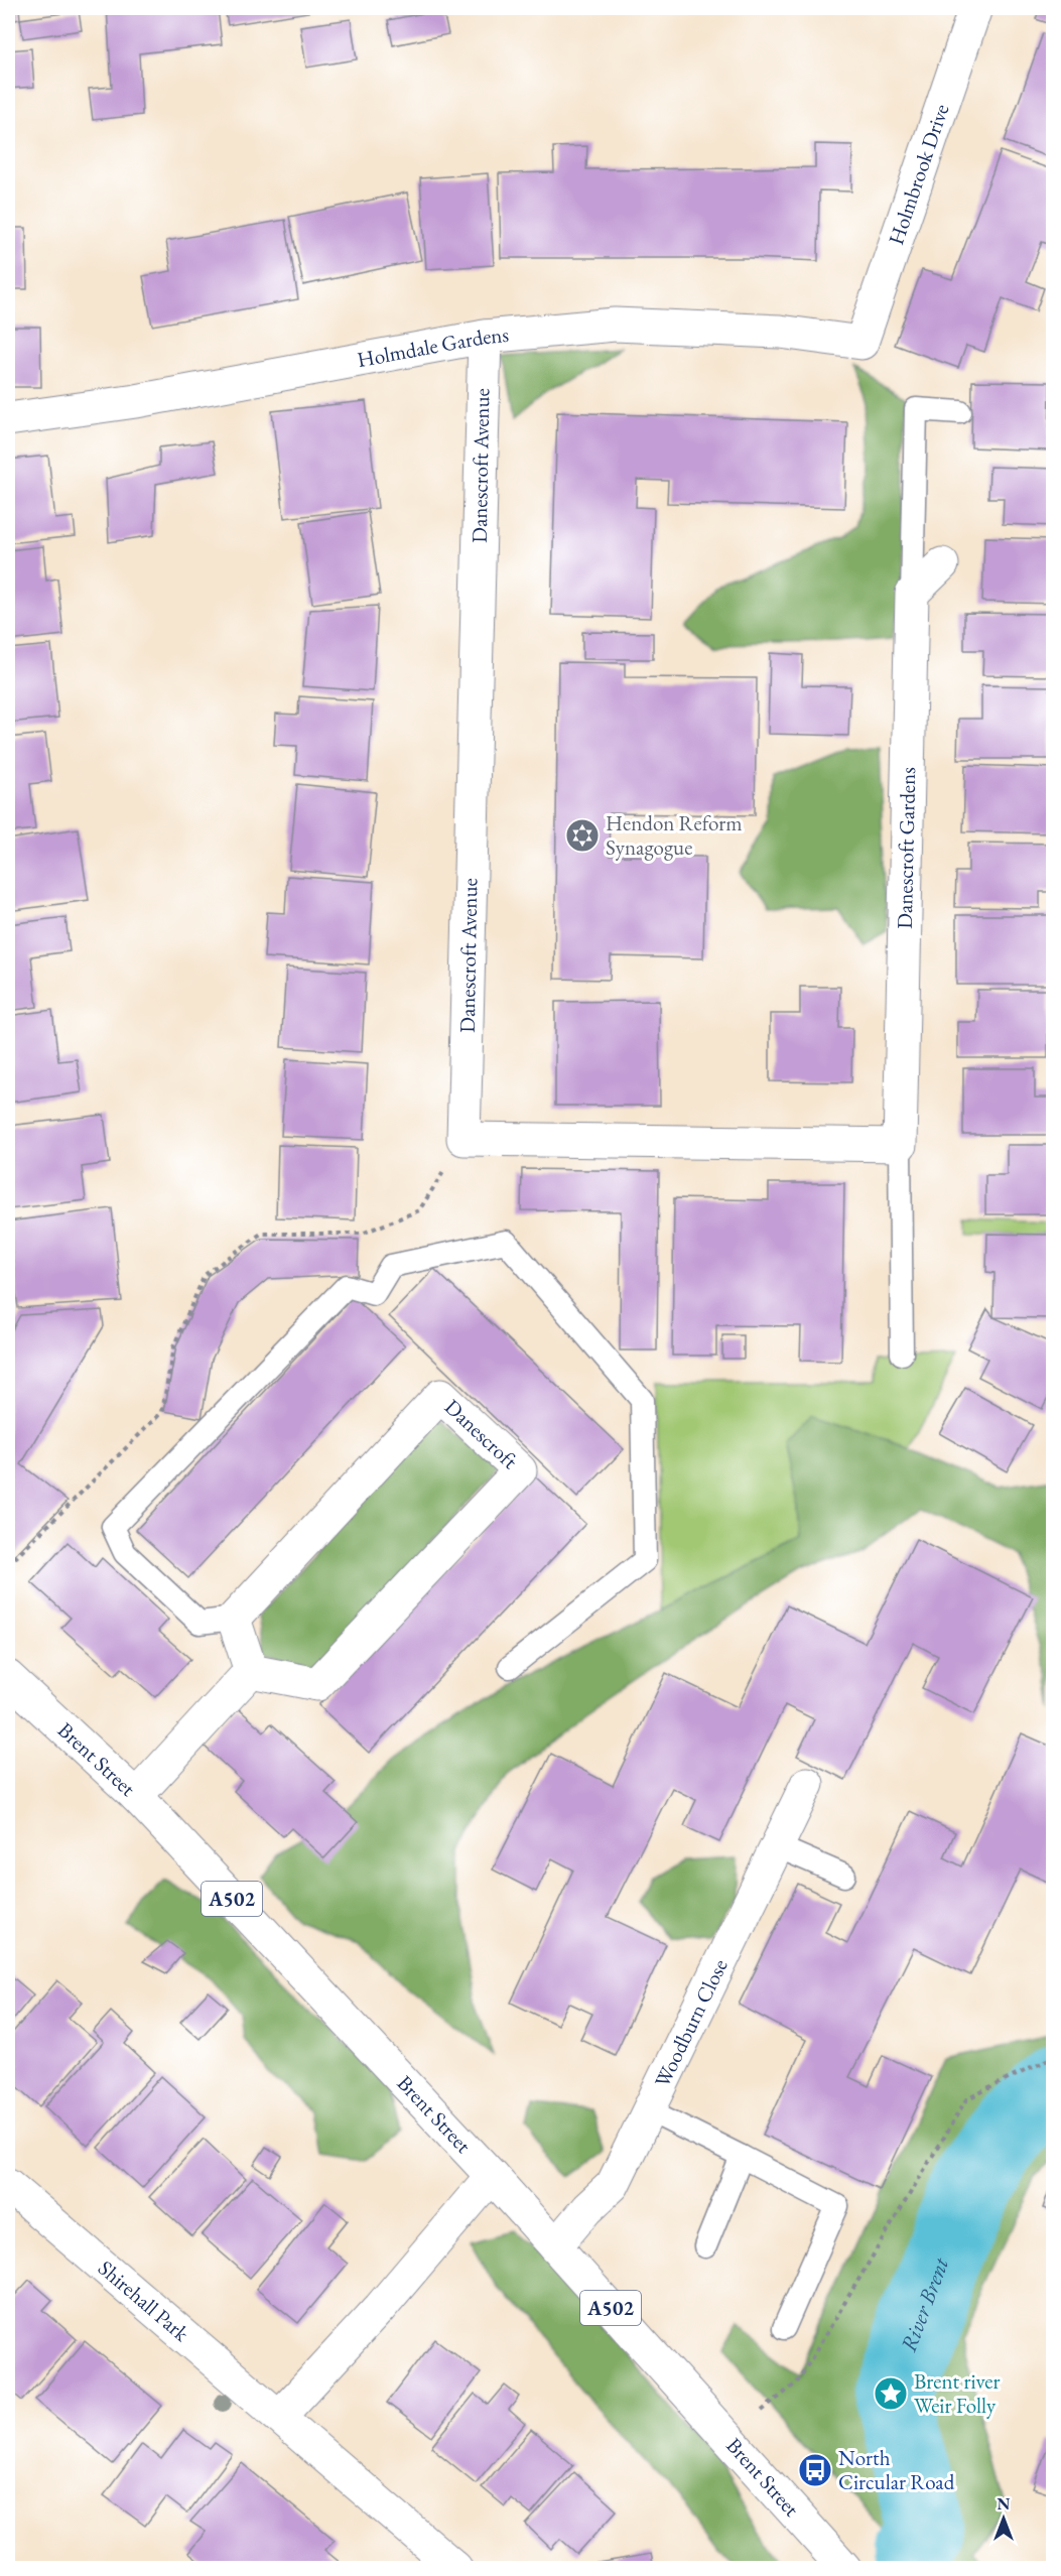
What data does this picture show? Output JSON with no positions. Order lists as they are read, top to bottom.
{
  "streets": {
    "street": [
      "Holmbrook Drive",
      "Holmdale Gardens",
      "Danescroft Avenue",
      "Danescroft Gardens",
      "Danescroft",
      "Brent Street",
      "A502",
      "Woodburn Close",
      "Shirehall Park"
    ]
  },
  "crossings": [
    ["Holmbrook Drive", "Holmdale Gardens"],
    ["Holmdale Gardens", "Danescroft Avenue"],
    ["Brent Street", "Woodburn Close"]
  ],
  "water": ["River Brent"],
  "places": {
    "synagogue": ["Hendon Reform Synagogue"],
    "place": ["Brent river Weir Folly"],
    "bus stop": ["North Circular Road"]
  },
  "north": "top"
}
